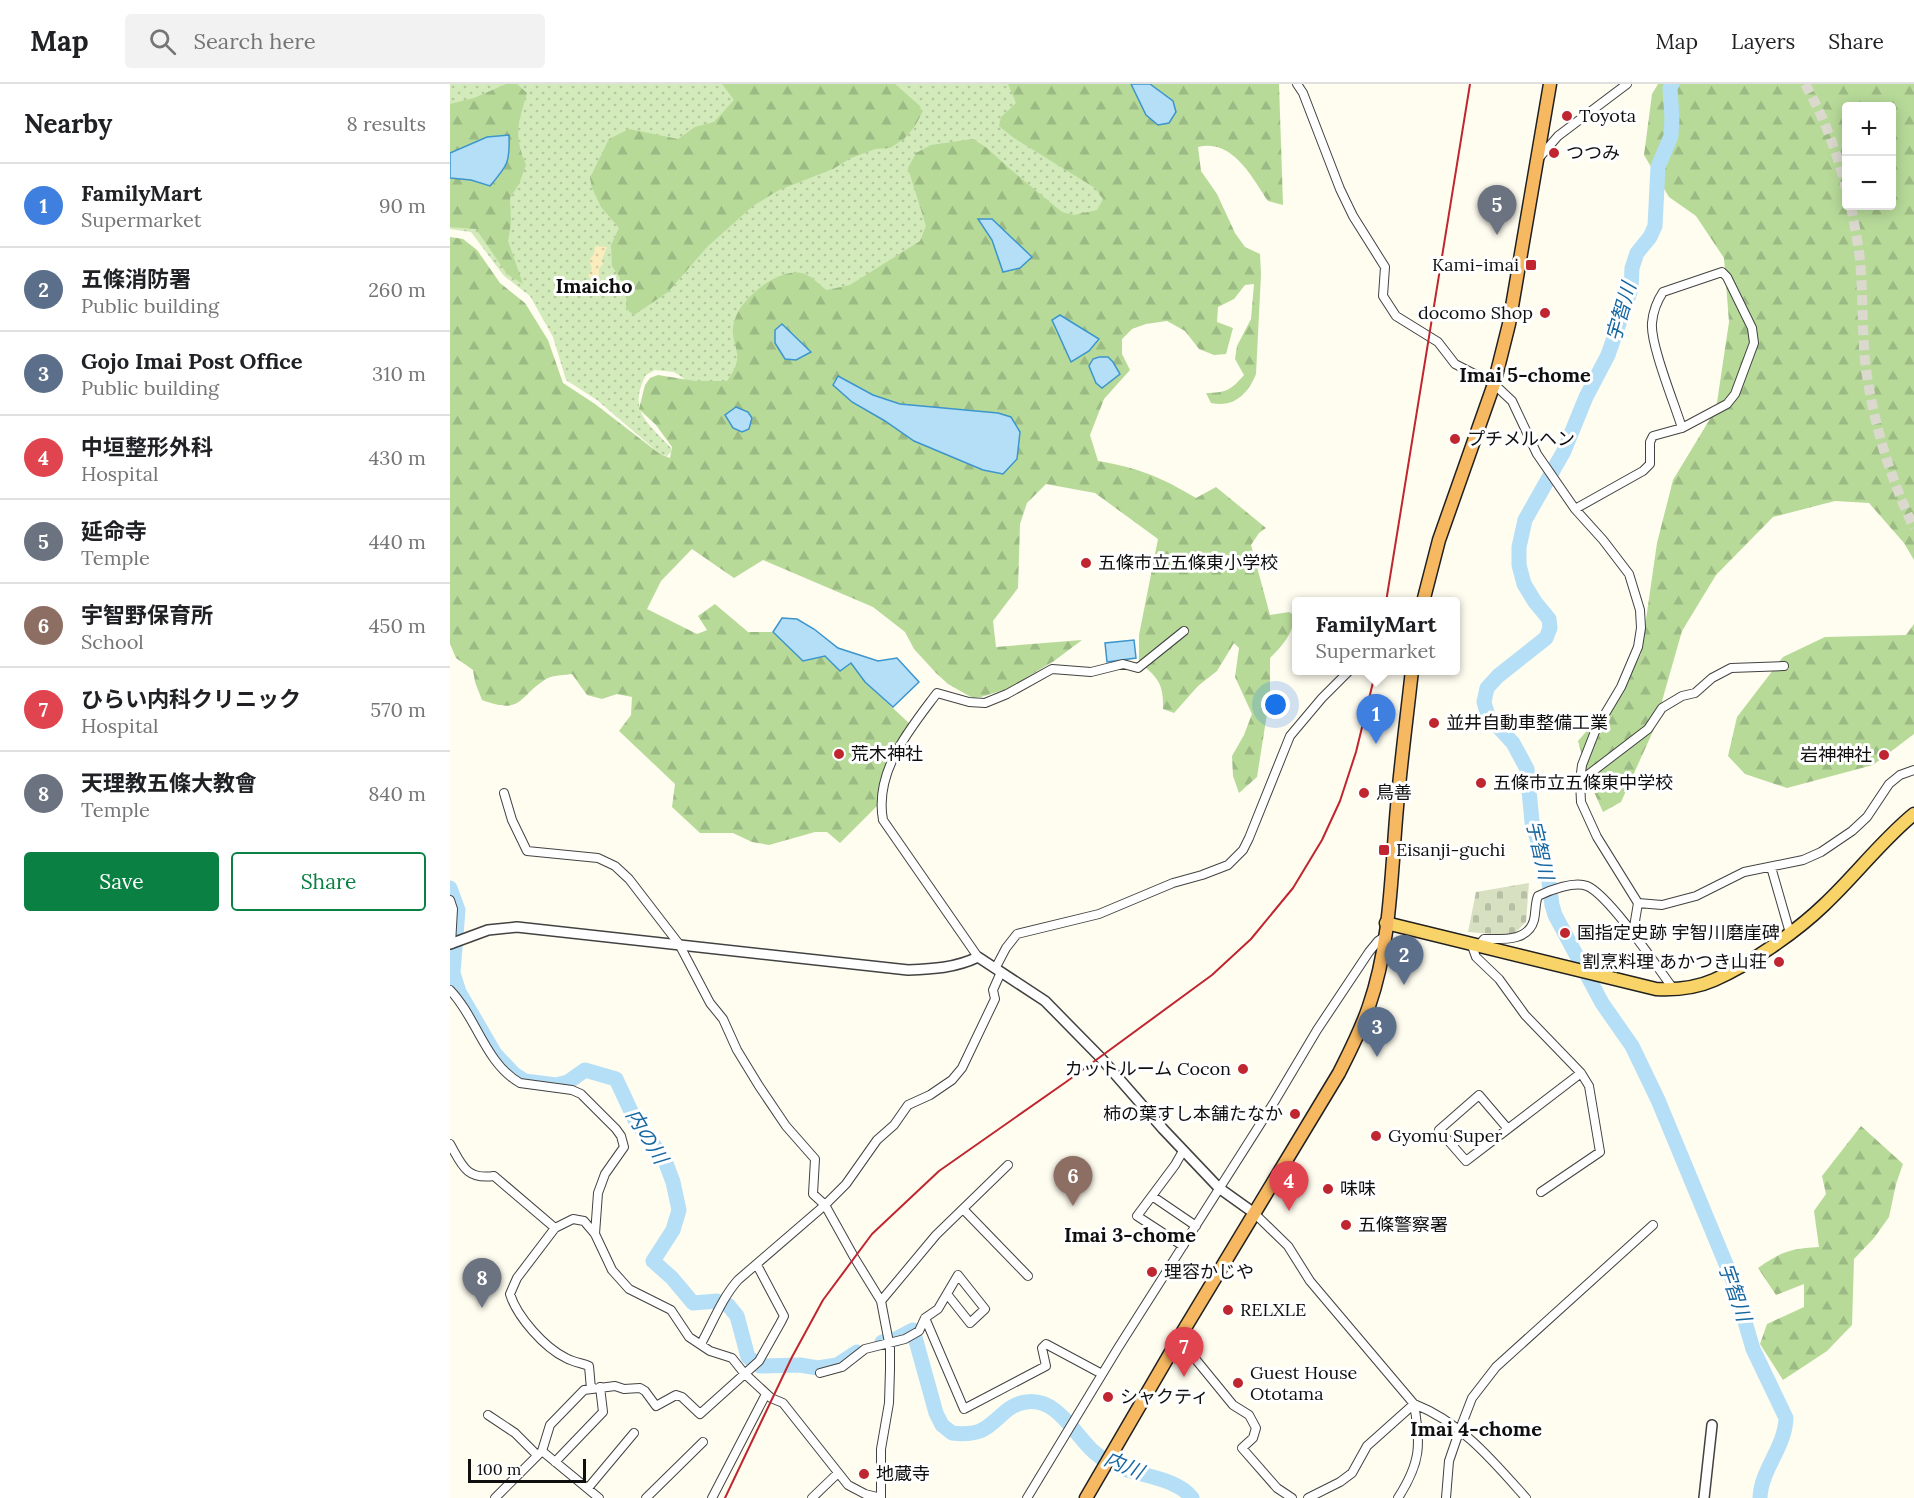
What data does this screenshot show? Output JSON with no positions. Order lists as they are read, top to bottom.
{
  "districts": [
    "Imaicho",
    "Imai 5-chome",
    "Imai 3-chome",
    "Imai 4-chome"
  ],
  "water": ["宇智川", "内の川", "内川"],
  "places": {
    "other": [
      "Toyota",
      "つつみ",
      "docomo Shop",
      "プチメルヘン",
      "五條市立五條東小学校",
      "並井自動車整備工業",
      "荒木神社",
      "岩神神社",
      "五條市立五條東中学校",
      "鳥善",
      "国指定史跡 宇智川磨崖碑",
      "割烹料理 あかつき山荘",
      "カットルーム Cocon",
      "柿の葉すし本舗たなか",
      "Gyomu Super",
      "味味",
      "五條警察署",
      "理容かじや",
      "RELXLE",
      "Guest House Ototama",
      "シャクティ",
      "地蔵寺"
    ],
    "transit": ["Kami-imai", "Eisanji-guchi"]
  },
  "scale_bar": "100 m",
  "page": {
    "header": "Map",
    "search": "Search here",
    "nav": ["Map", "Layers", "Share"],
    "heading": ["Nearby", "8 results"],
    "map_buttons": ["+", "−"],
    "list": [
      {
        "mark": "1",
        "name": "FamilyMart",
        "note": "Supermarket",
        "value": "90 m"
      },
      {
        "mark": "2",
        "name": "五條消防署",
        "note": "Public building",
        "value": "260 m"
      },
      {
        "mark": "3",
        "name": "Gojo Imai Post Office",
        "note": "Public building",
        "value": "310 m"
      },
      {
        "mark": "4",
        "name": "中垣整形外科",
        "note": "Hospital",
        "value": "430 m"
      },
      {
        "mark": "5",
        "name": "延命寺",
        "note": "Temple",
        "value": "440 m"
      },
      {
        "mark": "6",
        "name": "宇智野保育所",
        "note": "School",
        "value": "450 m"
      },
      {
        "mark": "7",
        "name": "ひらい内科クリニック",
        "note": "Hospital",
        "value": "570 m"
      },
      {
        "mark": "8",
        "name": "天理教五條大教會",
        "note": "Temple",
        "value": "840 m"
      }
    ],
    "pins": [
      "5",
      "1",
      "2",
      "3",
      "6",
      "4",
      "8",
      "7"
    ],
    "popup": ["FamilyMart", "Supermarket"],
    "buttons": ["Save", "Share"],
    "scale": "100 m"
  }
}
